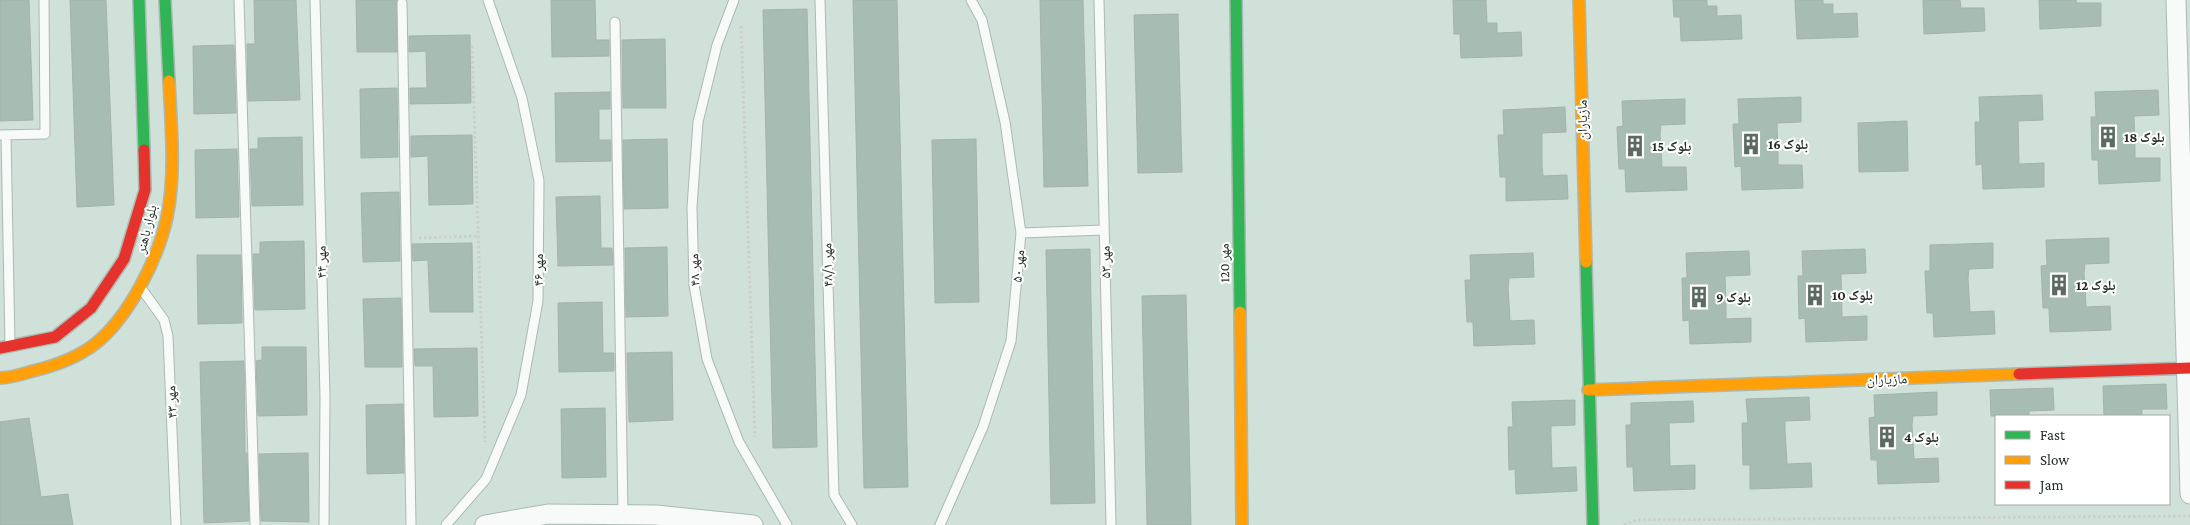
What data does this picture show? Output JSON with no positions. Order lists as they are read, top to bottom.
{
  "streets": {
    "street": ["مازیاران", "بلوار باهنر", "مهر 120"],
    "lane": [
      "مهر ۴۴",
      "مهر ۵۳",
      "مهر ۴۸/۱",
      "مهر ۵۰",
      "مهر ۴۶",
      "مهر ۴۸",
      "مهر ۴۳"
    ]
  },
  "crossings": [
    ["بلوار باهنر", "مهر ۴۳"]
  ],
  "places": {
    "building": [
      "بلوک 18",
      "بلوک 16",
      "بلوک 15",
      "بلوک 12",
      "بلوک 10",
      "بلوک 9",
      "بلوک 4"
    ]
  },
  "legend": ["Fast", "Slow", "Jam"]
}
